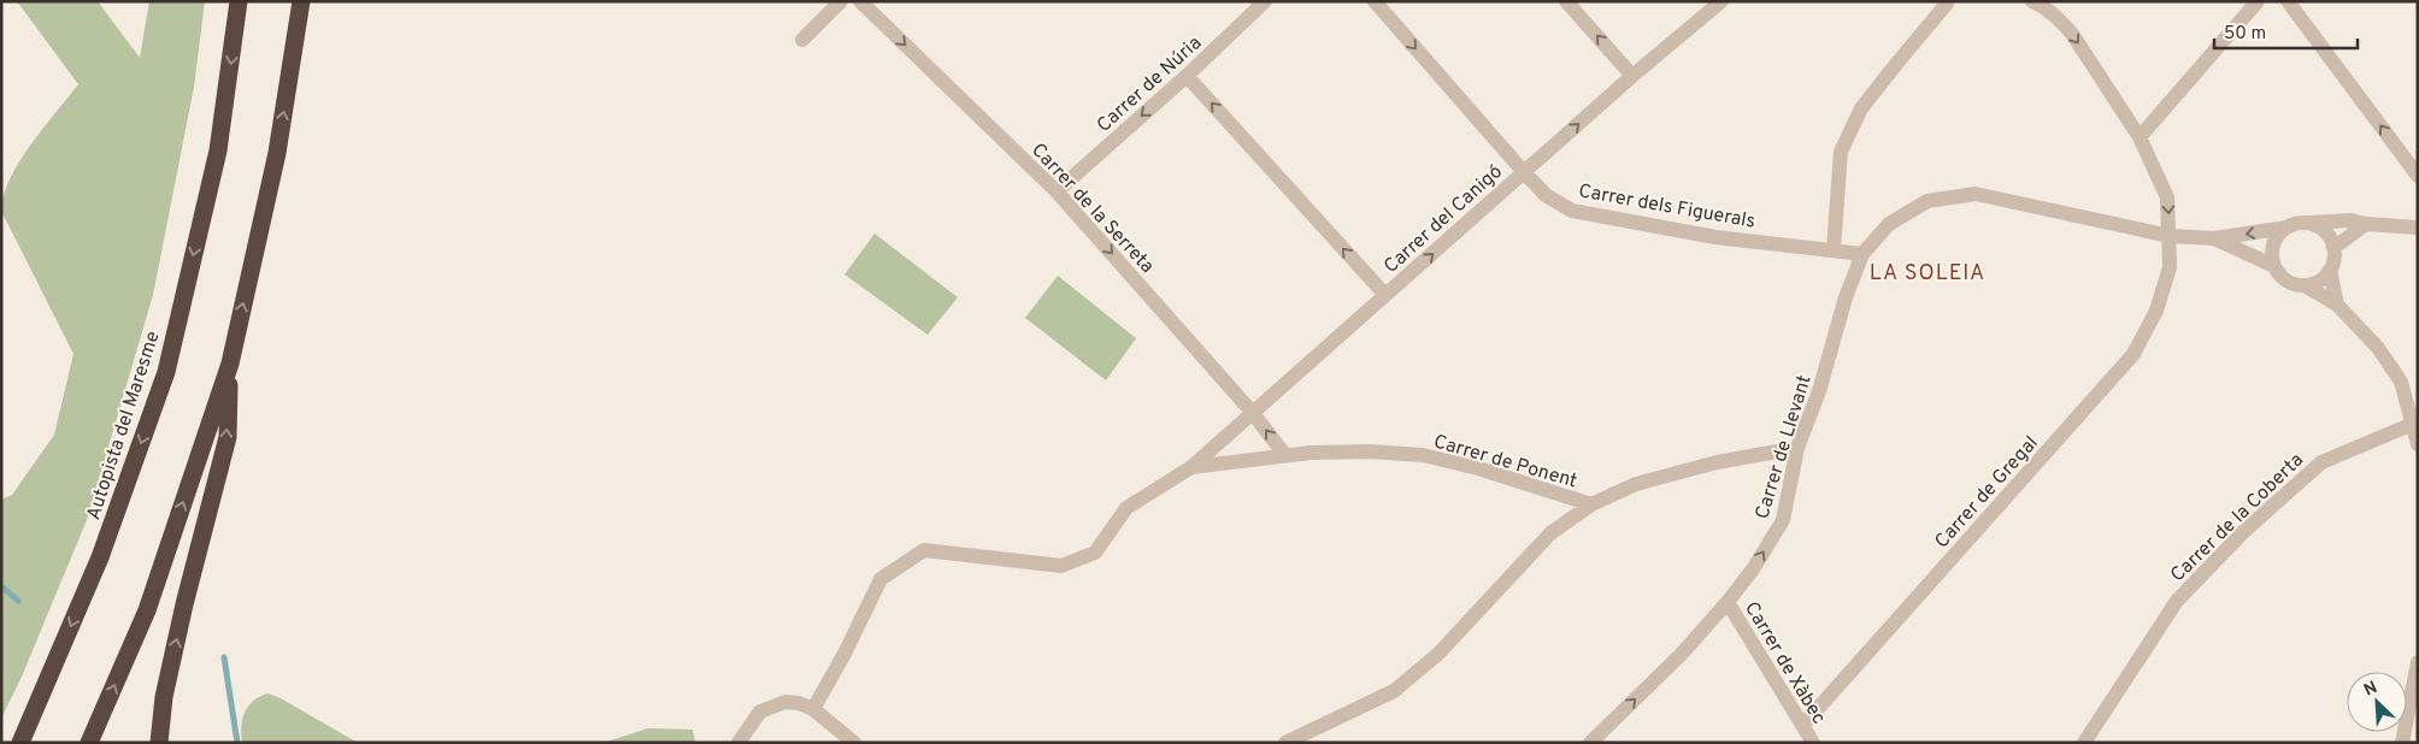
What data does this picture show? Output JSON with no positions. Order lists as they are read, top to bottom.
{
  "streets": {
    "highway": ["Autopista del Maresme"],
    "street": [
      "Carrer de Núria",
      "Carrer dels Figuerals",
      "Carrer de la Serreta",
      "Carrer del Canigó",
      "Carrer de Llevant",
      "Carrer de Ponent",
      "Carrer de Gregal",
      "Carrer de la Coberta",
      "Carrer de Xàbec"
    ]
  },
  "crossings": [
    ["Carrer de Núria", "Carrer de la Serreta"],
    ["Carrer dels Figuerals", "Carrer del Canigó"],
    ["Carrer dels Figuerals", "Carrer de Llevant"],
    ["Carrer de la Serreta", "Carrer del Canigó"],
    ["Carrer de la Serreta", "Carrer de Ponent"],
    ["Carrer del Canigó", "Carrer de Ponent"],
    ["Carrer de Llevant", "Carrer de Gregal"],
    ["Carrer de Llevant", "Carrer de Xàbec"],
    ["Carrer de Gregal", "Carrer de Xàbec"]
  ],
  "one_way": [
    "Carrer de Núria",
    "Carrer dels Figuerals",
    "Carrer de la Serreta",
    "Carrer del Canigó",
    "Carrer de Llevant"
  ],
  "districts": ["LA SOLEIA"],
  "scale_bar": "50 m",
  "north": "top left"
}
